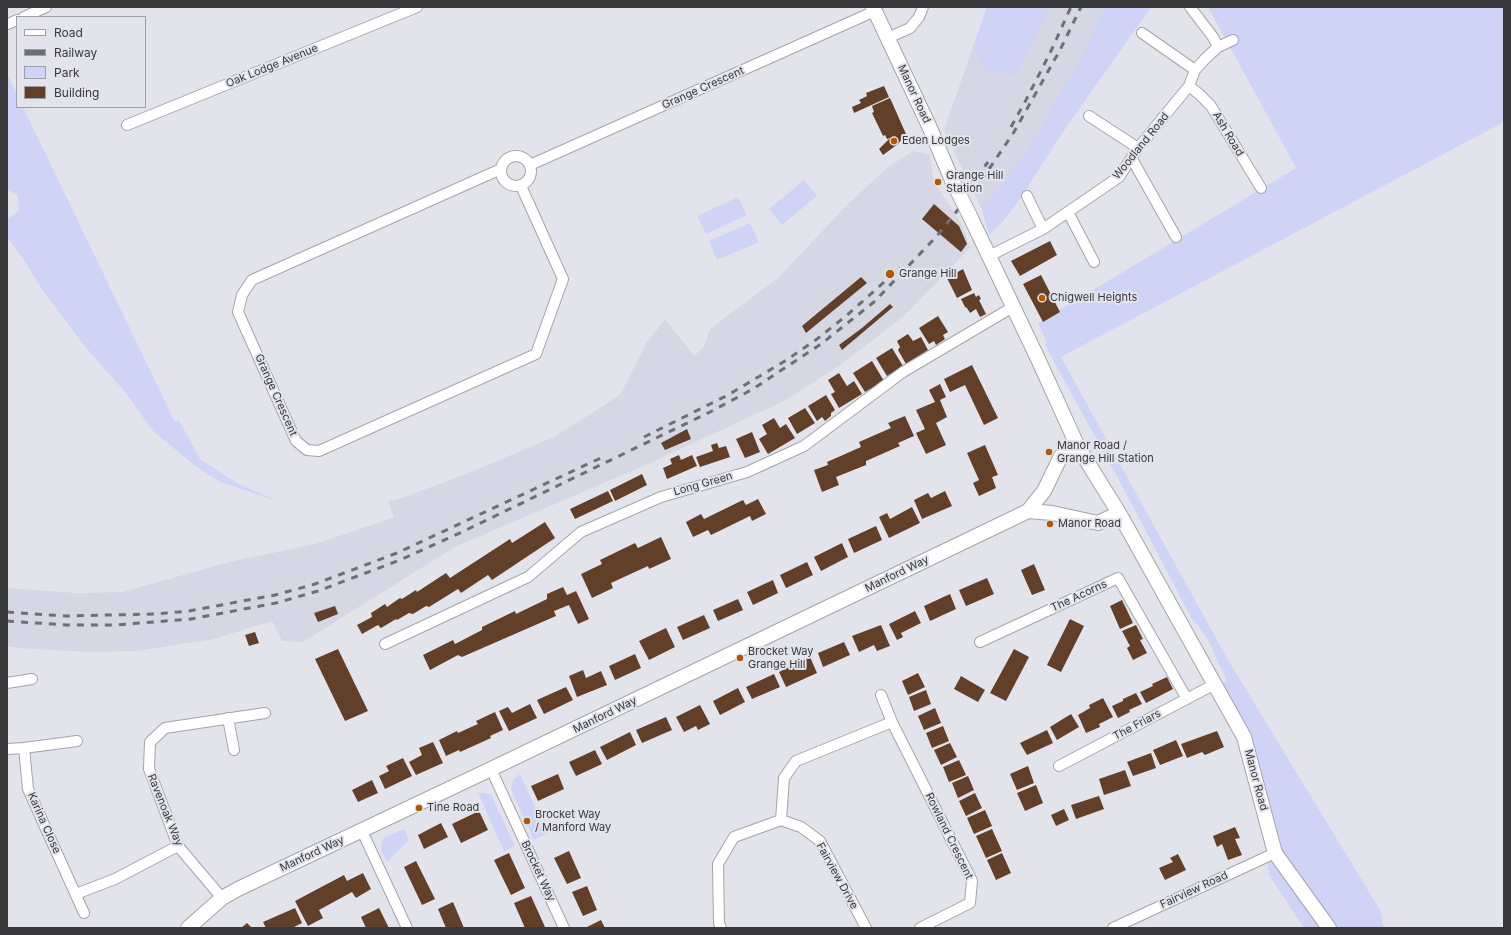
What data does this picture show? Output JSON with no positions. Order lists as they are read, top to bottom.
{
  "streets": {
    "street": [
      "Oak Lodge Avenue",
      "Grange Crescent",
      "Manor Road",
      "Ash Road",
      "Woodland Road",
      "Long Green",
      "Manford Way",
      "The Acorns",
      "The Friars",
      "Ravenoak Way",
      "Karina Close",
      "Rowland Crescent",
      "Brocket Way",
      "Fairview Drive",
      "Fairview Road"
    ]
  },
  "crossings": [
    ["Grange Crescent", "Manor Road"],
    ["Manor Road", "Woodland Road"],
    ["Manor Road", "Long Green"],
    ["Manor Road", "Manford Way"],
    ["Manor Road", "The Friars"],
    ["Manor Road", "Fairview Road"],
    ["Ash Road", "Woodland Road"],
    ["Manford Way", "Ravenoak Way"],
    ["Manford Way", "Brocket Way"],
    ["The Acorns", "The Friars"]
  ],
  "places": [
    "Eden Lodges",
    "Grange Hill Station",
    "Grange Hill",
    "Chigwell Heights",
    "Manor Road / Grange Hill Station",
    "Manor Road",
    "Brocket Way Grange Hill",
    "Tine Road",
    "Brocket Way / Manford Way"
  ],
  "legend": [
    "Road",
    "Railway",
    "Park",
    "Building"
  ]
}
